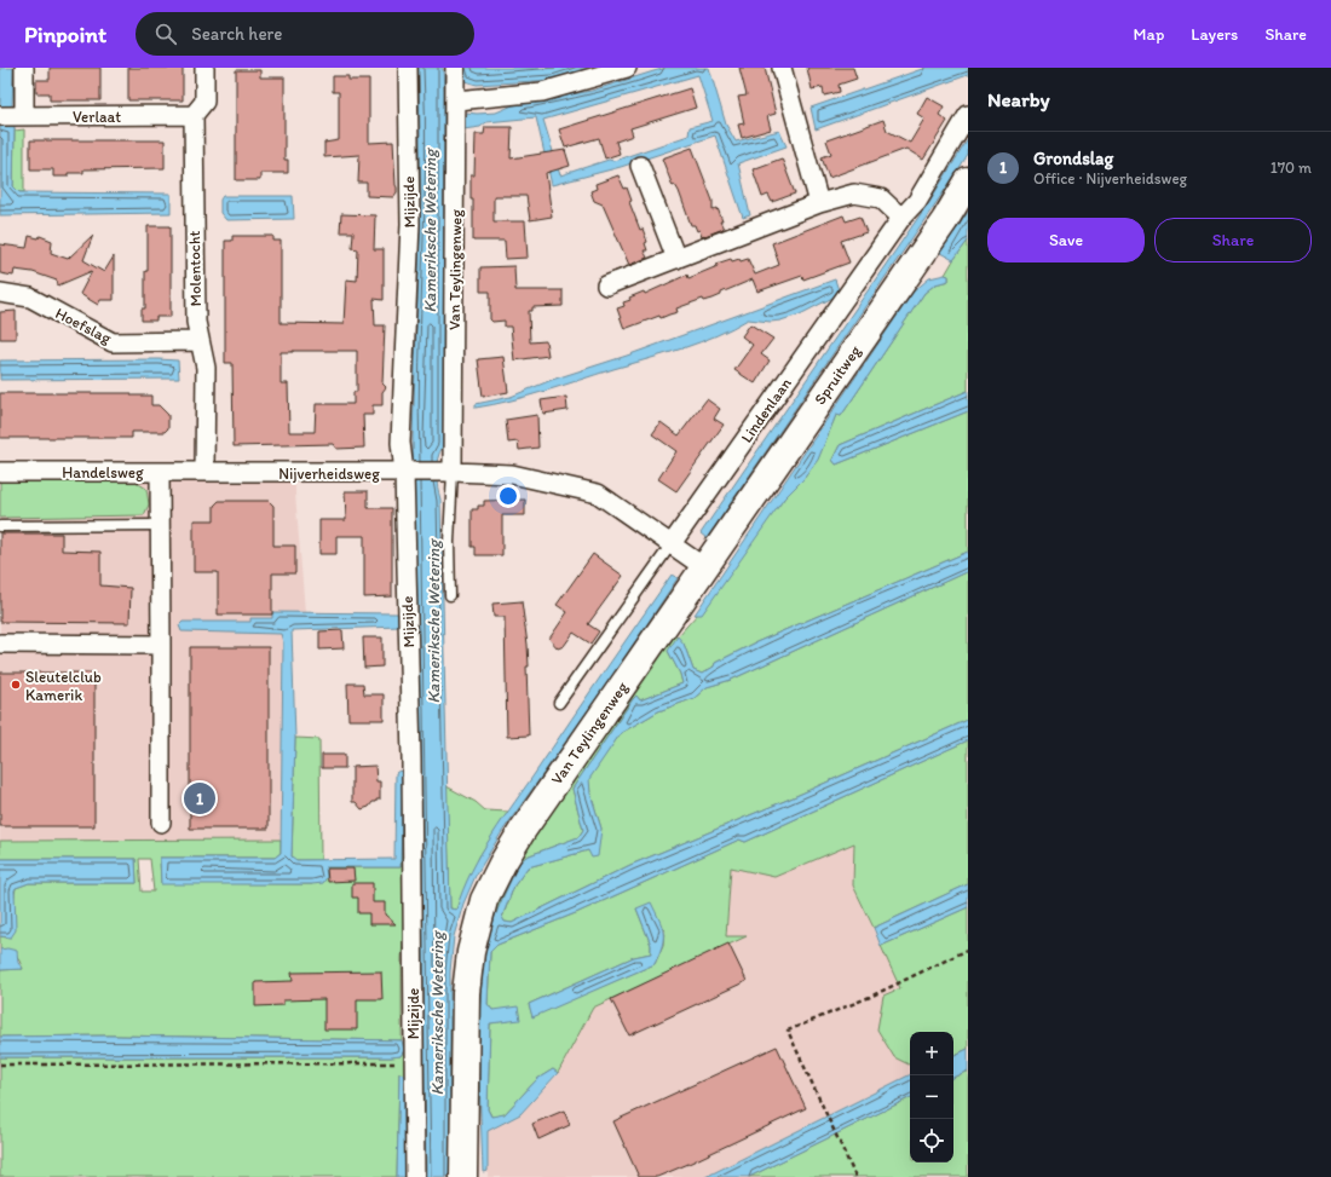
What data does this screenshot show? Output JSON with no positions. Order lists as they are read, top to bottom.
{
  "streets": {
    "main road": ["Van Teylingenweg", "Spruitweg"],
    "street": [
      "Verlaat",
      "Mijzijde",
      "Molentocht",
      "Hoefslag",
      "Lindenlaan",
      "Handelsweg",
      "Nijverheidsweg"
    ]
  },
  "crossings": [
    ["Verlaat", "Molentocht"],
    ["Mijzijde", "Nijverheidsweg"],
    ["Molentocht", "Hoefslag"],
    ["Molentocht", "Handelsweg"],
    ["Molentocht", "Nijverheidsweg"],
    ["Van Teylingenweg", "Spruitweg"],
    ["Van Teylingenweg", "Nijverheidsweg"],
    ["Handelsweg", "Nijverheidsweg"]
  ],
  "water": ["Kameriksche Wetering"],
  "places": ["Sleutelclub Kamerik"],
  "page": {
    "header": "Pinpoint",
    "search": "Search here",
    "nav": ["Map", "Layers", "Share"],
    "heading": "Nearby",
    "list": [
      {
        "mark": "1",
        "name": "Grondslag",
        "note": "Office · Nijverheidsweg",
        "value": "170 m"
      }
    ],
    "buttons": ["Save", "Share"],
    "pins": "1",
    "map_buttons": ["+", "−"]
  }
}
